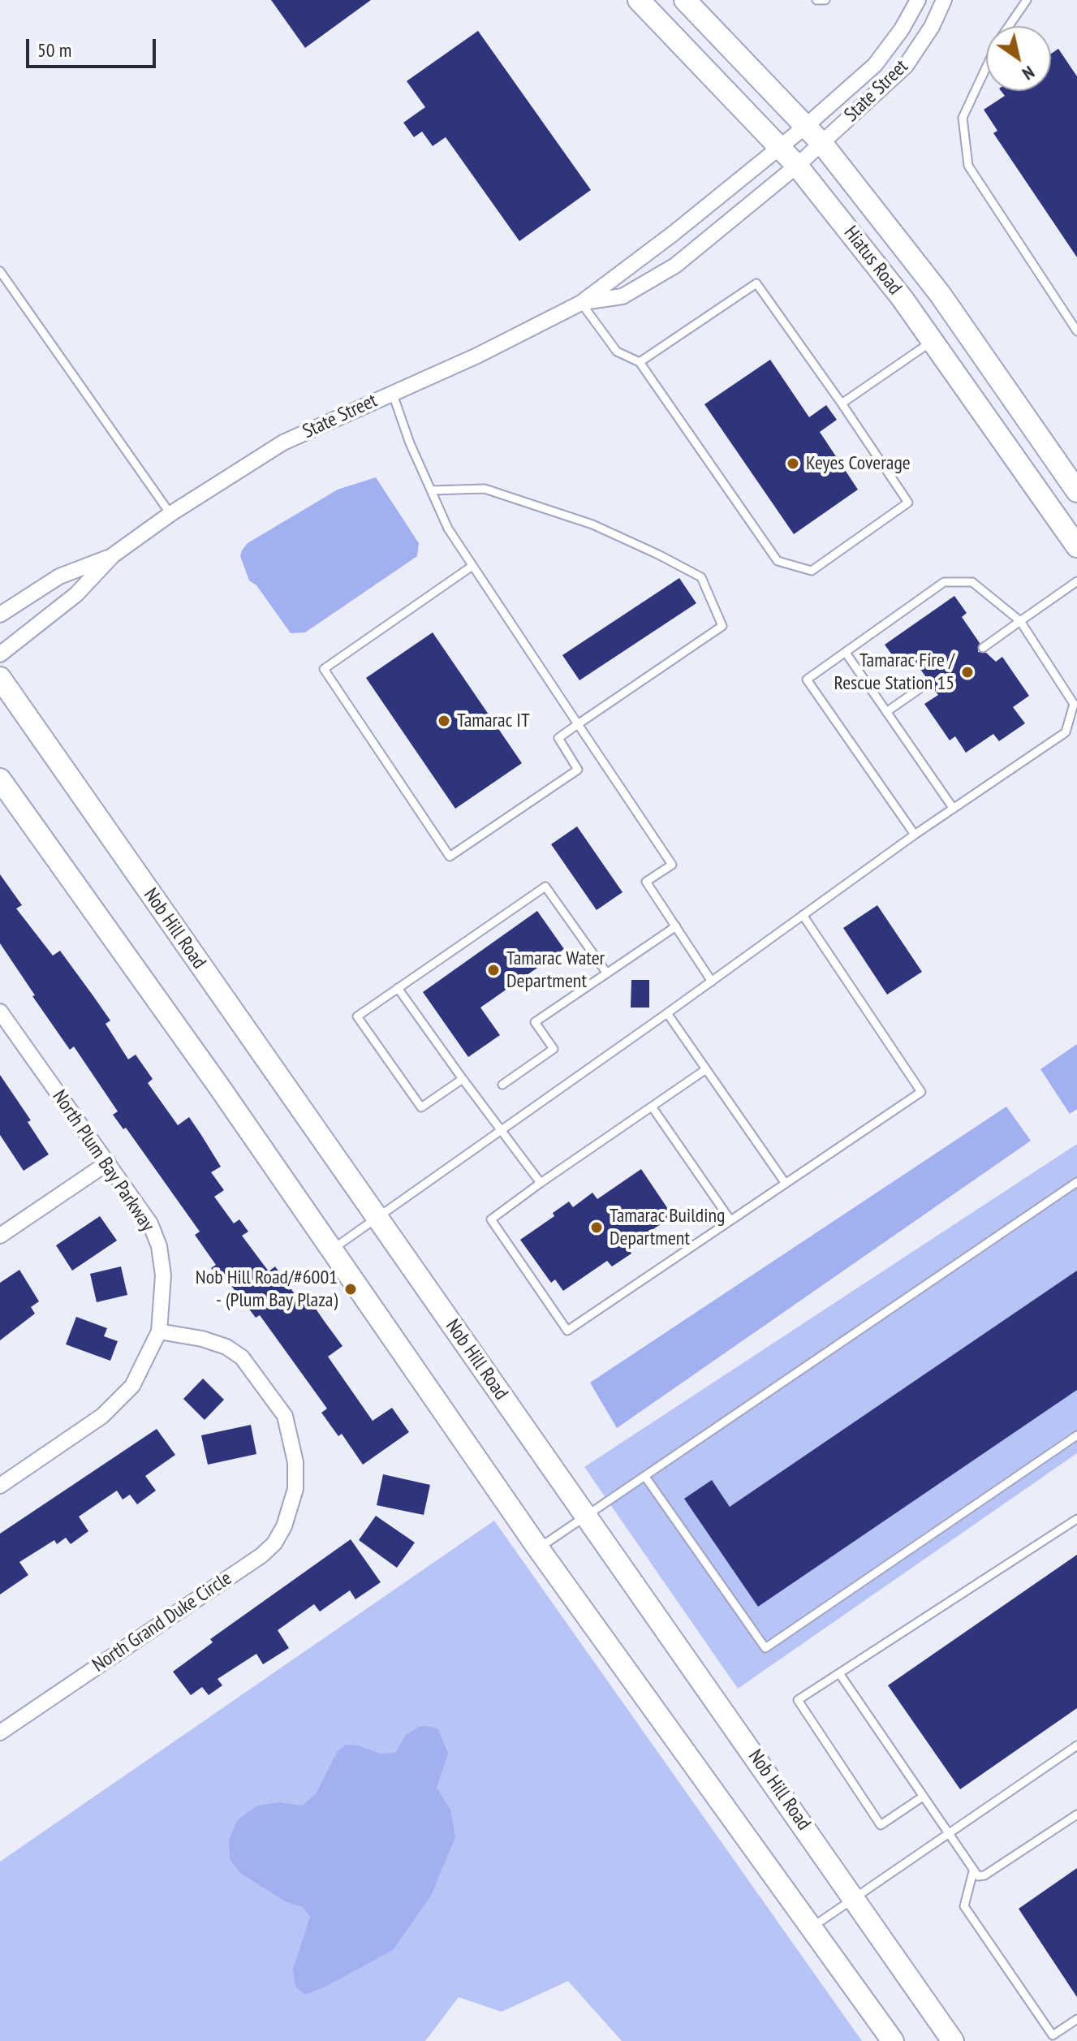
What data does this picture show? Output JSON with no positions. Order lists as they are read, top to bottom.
{
  "streets": {
    "main road": ["Hiatus Road", "Nob Hill Road"],
    "street": ["State Street", "North Plum Bay Parkway", "North Grand Duke Circle"]
  },
  "crossings": [
    ["State Street", "Hiatus Road"],
    ["North Plum Bay Parkway", "North Grand Duke Circle"]
  ],
  "places": [
    "Keyes Coverage",
    "Tamarac Fire / Rescue Station 15",
    "Tamarac IT",
    "Tamarac Water Department",
    "Tamarac Building Department",
    "Nob Hill Road/#6001 - (Plum Bay Plaza)"
  ],
  "scale_bar": "50 m",
  "north": "bottom right"
}
